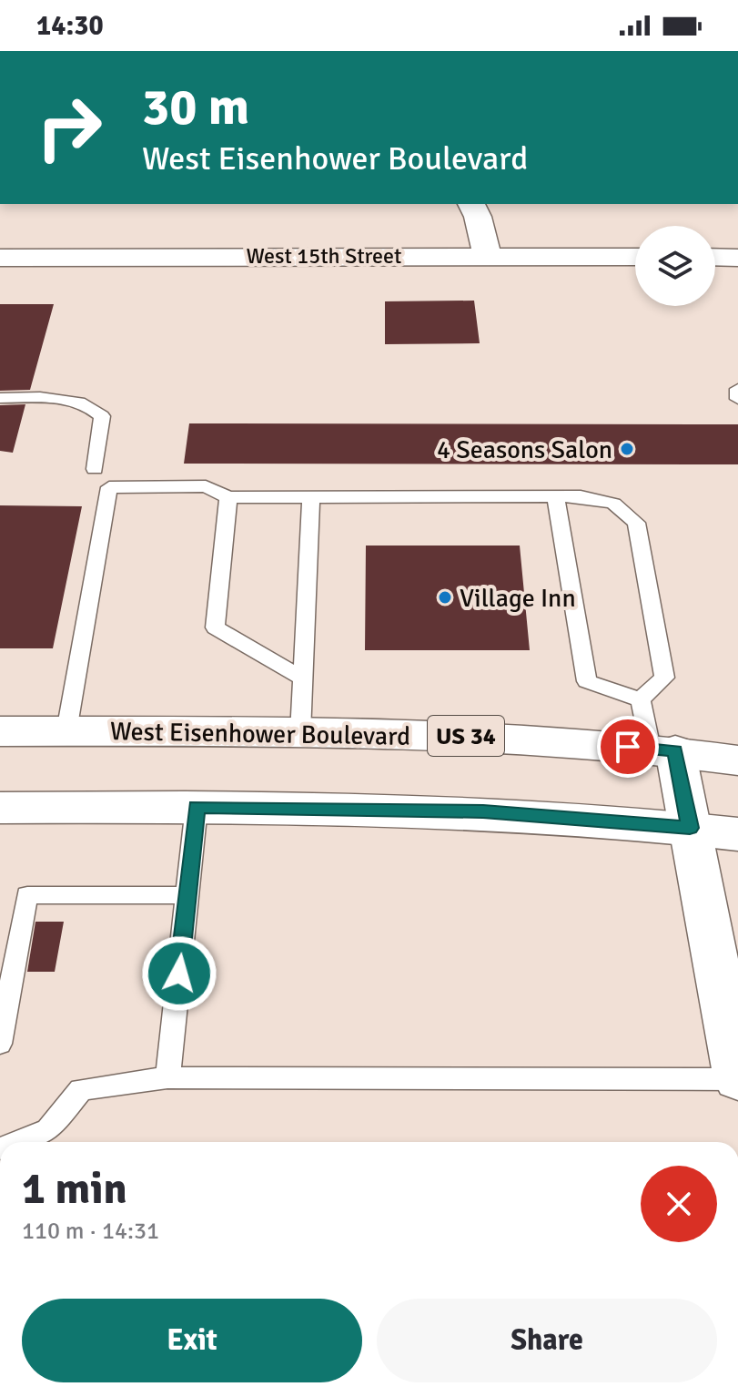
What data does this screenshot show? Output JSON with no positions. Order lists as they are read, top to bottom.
{
  "streets": {
    "main road": ["West 15th Street", "West Eisenhower Boulevard", "US 34"]
  },
  "places": ["4 Seasons Salon", "Village Inn"],
  "page": {
    "status": "14:30",
    "turn": ["30 m", "West Eisenhower Boulevard"],
    "heading": ["1 min", "110 m · 14:31"],
    "buttons": ["Exit", "Share"]
  }
}
